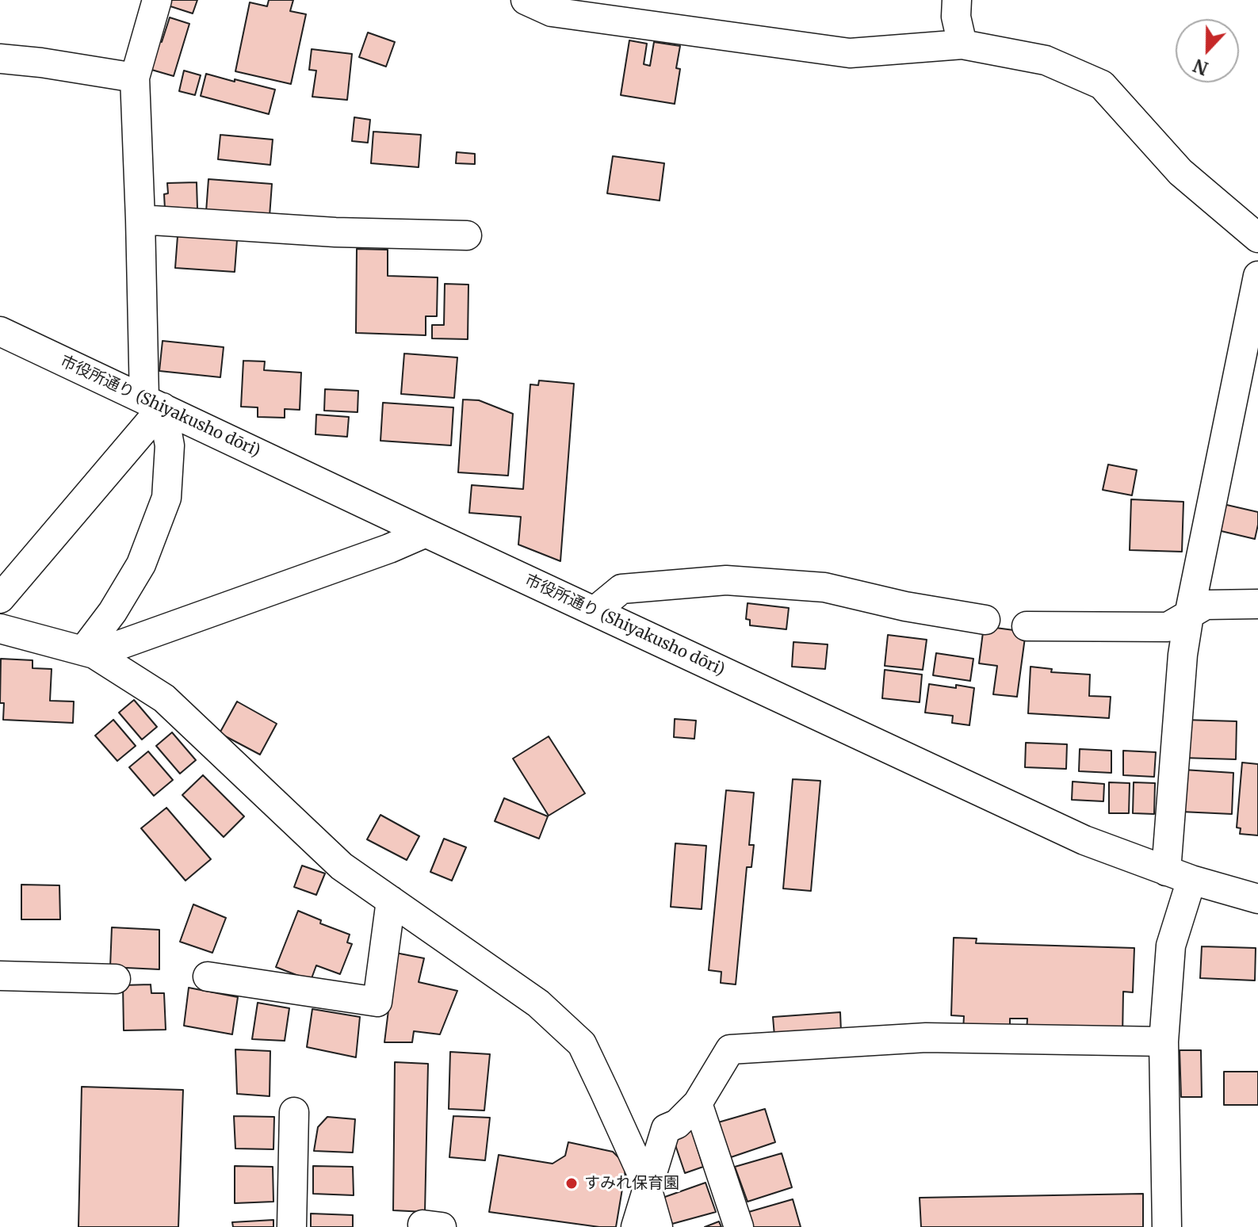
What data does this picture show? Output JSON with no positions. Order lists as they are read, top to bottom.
{
  "streets": {
    "street": ["市役所通り (Shiyakusho dōri)"]
  },
  "places": ["すみれ保育園"],
  "north": "bottom"
}
